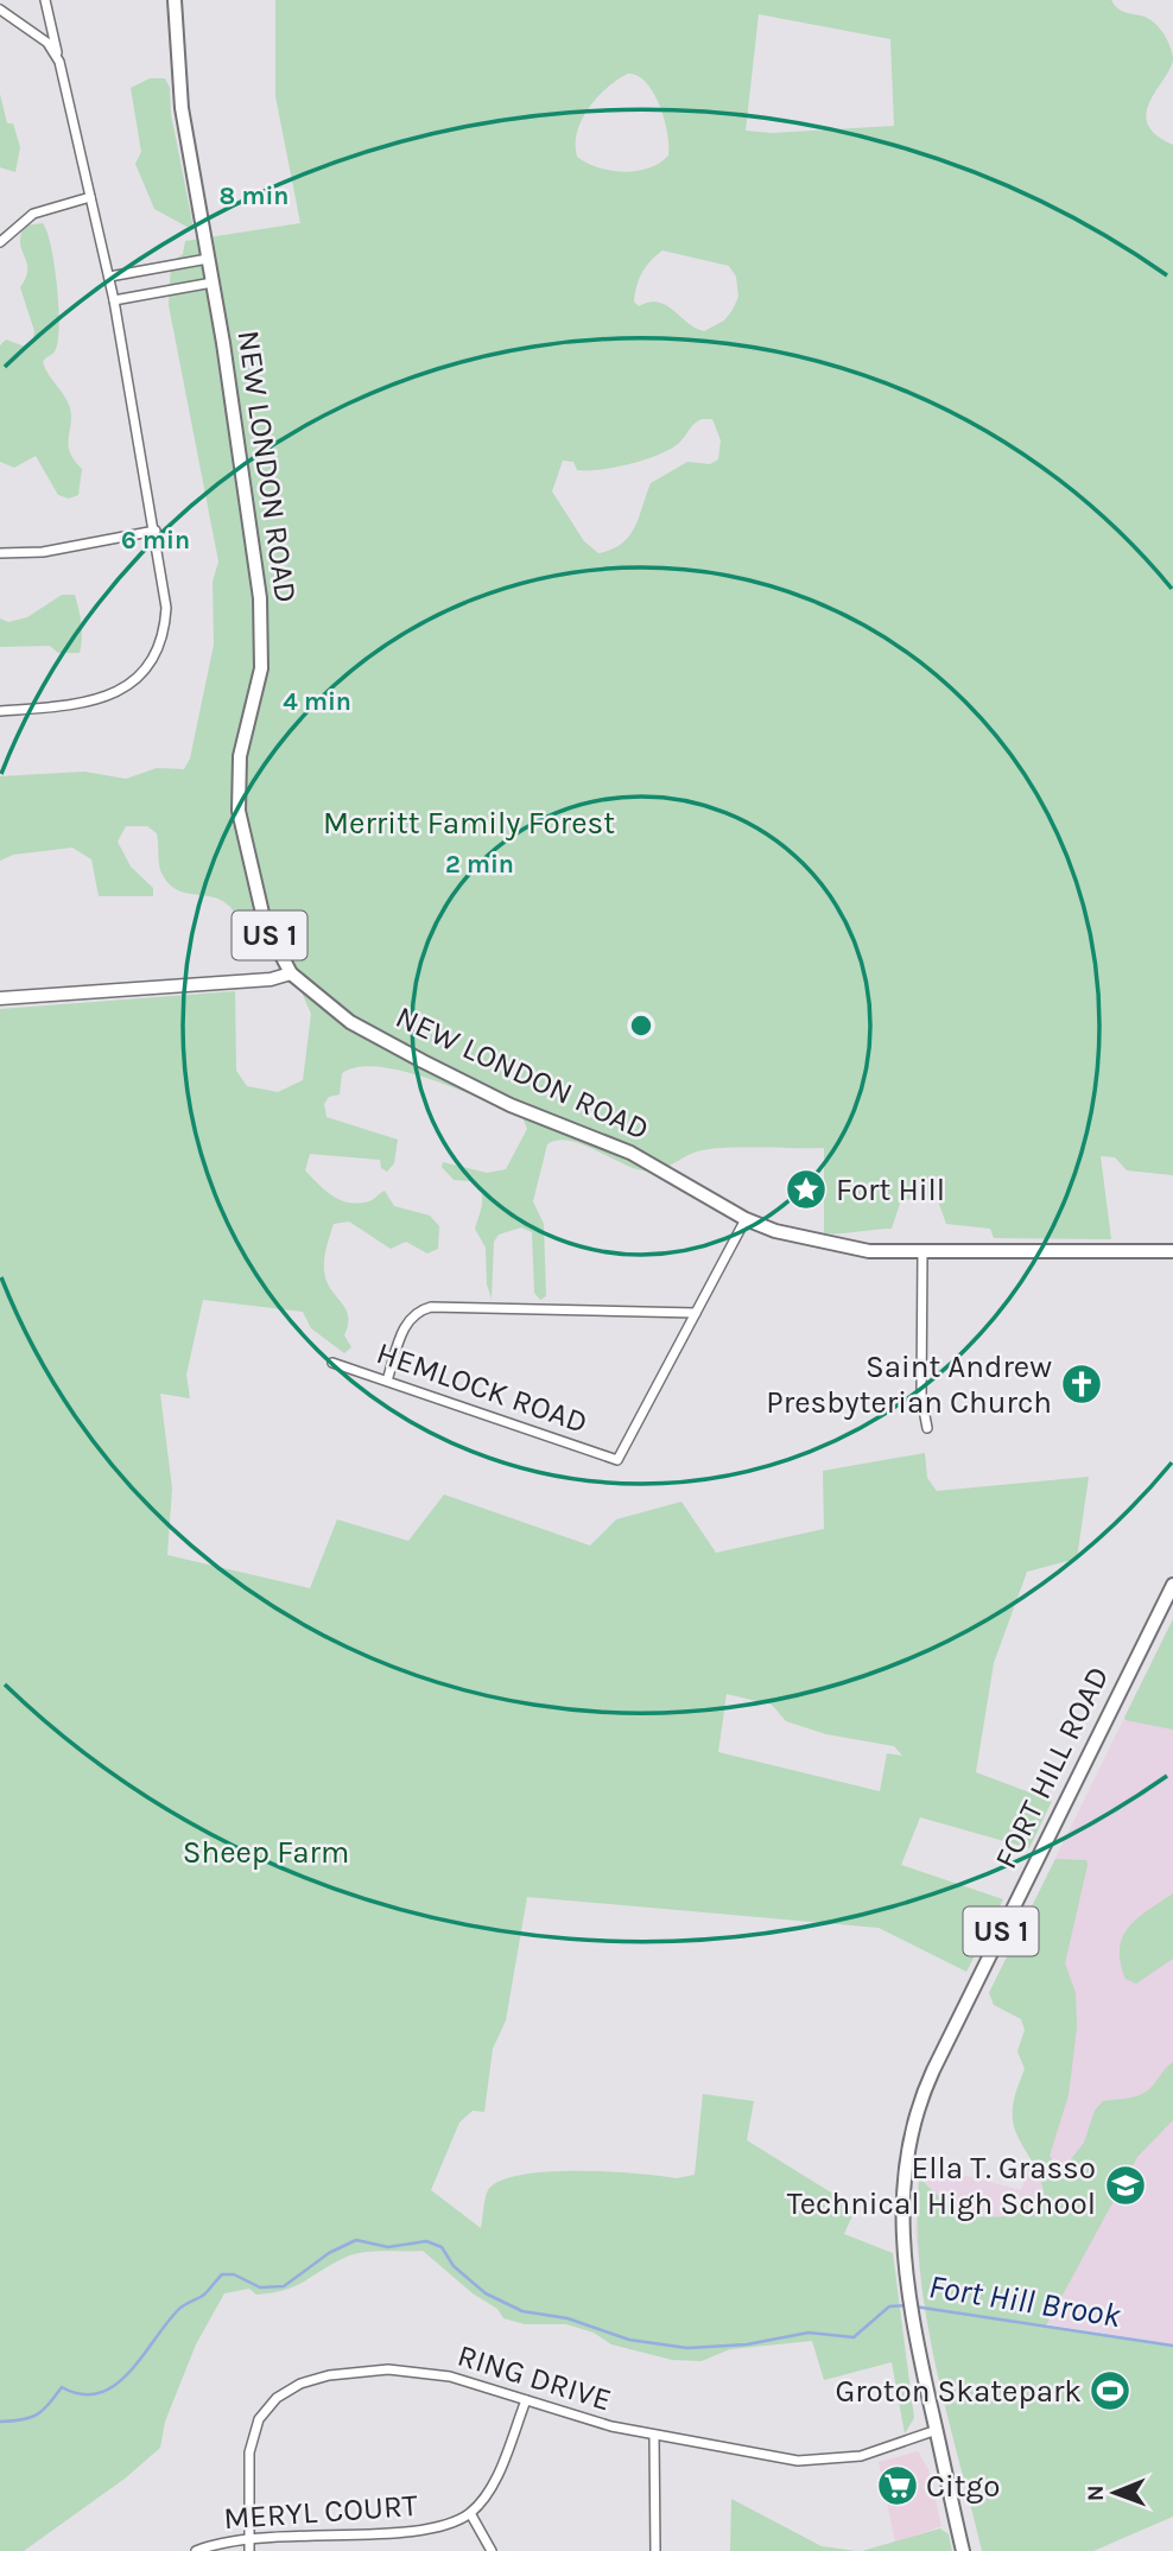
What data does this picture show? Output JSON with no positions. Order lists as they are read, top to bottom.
{
  "streets": {
    "main road": ["NEW LONDON ROAD", "US 1", "FORT HILL ROAD"],
    "street": ["HEMLOCK ROAD", "RING DRIVE", "MERYL COURT"]
  },
  "crossings": [
    ["NEW LONDON ROAD", "US 1"],
    ["FORT HILL ROAD", "RING DRIVE"],
    ["RING DRIVE", "MERYL COURT"]
  ],
  "water": ["Fort Hill Brook"],
  "parks": ["Merritt Family Forest", "Sheep Farm"],
  "places": {
    "place": ["Fort Hill"],
    "church": ["Saint Andrew Presbyterian Church"],
    "school or university": ["Ella T. Grasso Technical High School"],
    "sports": ["Groton Skatepark"],
    "supermarket": ["Citgo"]
  },
  "north": "left",
  "rings": [
    "8 min",
    "6 min",
    "4 min",
    "2 min"
  ]
}
